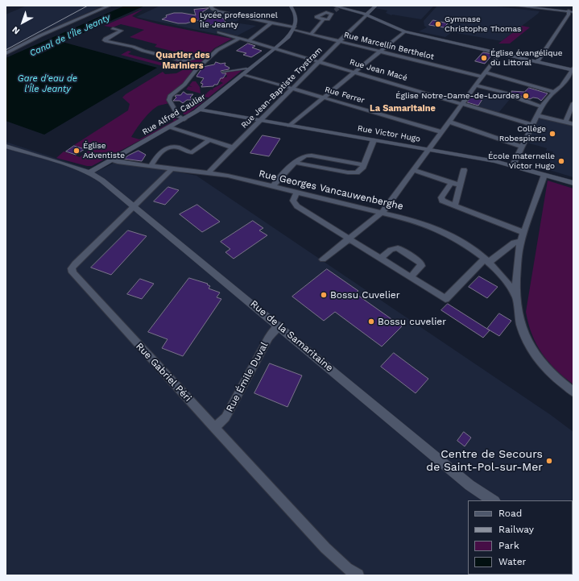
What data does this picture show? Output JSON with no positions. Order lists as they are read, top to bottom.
{
  "streets": {
    "street": [
      "Rue Marcellin Berthelot",
      "Rue Jean Macé",
      "Rue Jean-Baptiste Trystram",
      "Rue Ferrer",
      "Rue Alfred Caulier",
      "Rue Victor Hugo",
      "Rue Georges Vancauwenberghe",
      "Rue de la Samaritaine",
      "Rue Gabriel Péri",
      "Rue Émile Duval"
    ]
  },
  "crossings": [
    ["Rue Marcellin Berthelot", "Rue Jean-Baptiste Trystram"],
    ["Rue Marcellin Berthelot", "Rue Alfred Caulier"],
    ["Rue Jean Macé", "Rue Jean-Baptiste Trystram"],
    ["Rue Jean Macé", "Rue Alfred Caulier"],
    ["Rue Jean-Baptiste Trystram", "Rue Ferrer"],
    ["Rue Jean-Baptiste Trystram", "Rue Victor Hugo"],
    ["Rue Jean-Baptiste Trystram", "Rue Georges Vancauwenberghe"],
    ["Rue Ferrer", "Rue Alfred Caulier"],
    ["Rue Alfred Caulier", "Rue Victor Hugo"],
    ["Rue Alfred Caulier", "Rue Georges Vancauwenberghe"],
    ["Rue Alfred Caulier", "Rue de la Samaritaine"],
    ["Rue Georges Vancauwenberghe", "Rue Gabriel Péri"],
    ["Rue de la Samaritaine", "Rue Gabriel Péri"],
    ["Rue de la Samaritaine", "Rue Émile Duval"],
    ["Rue Gabriel Péri", "Rue Émile Duval"]
  ],
  "districts": ["Quartier des Mariniers", "La Samaritaine"],
  "water": ["Canal de l'Île Jeanty", "Gare d'eau de l'Île Jeanty"],
  "places": [
    "Lycée professionnel Île Jeanty",
    "Gymnase Christophe Thomas",
    "Église évangélique du Littoral",
    "Église Notre-Dame-de-Lourdes",
    "Collège Robespierre",
    "Église Adventiste",
    "École maternelle Victor Hugo",
    "Bossu Cuvelier",
    "Bossu cuvelier",
    "Centre de Secours de Saint-Pol-sur-Mer"
  ],
  "legend": [
    "Road",
    "Railway",
    "Park",
    "Water"
  ],
  "north": "bottom left"
}
